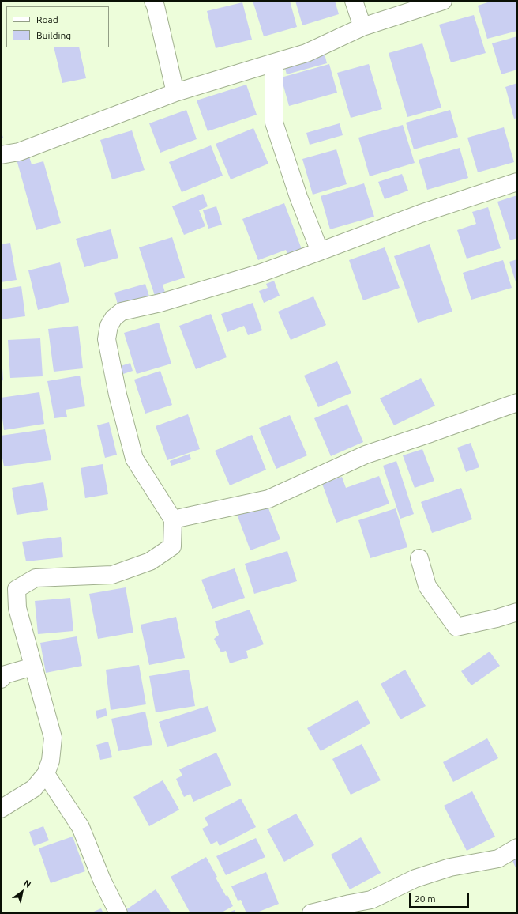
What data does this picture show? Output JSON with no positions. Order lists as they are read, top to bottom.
{
  "legend": ["Road", "Building"],
  "scale_bar": "20 m",
  "north": "top right"
}
